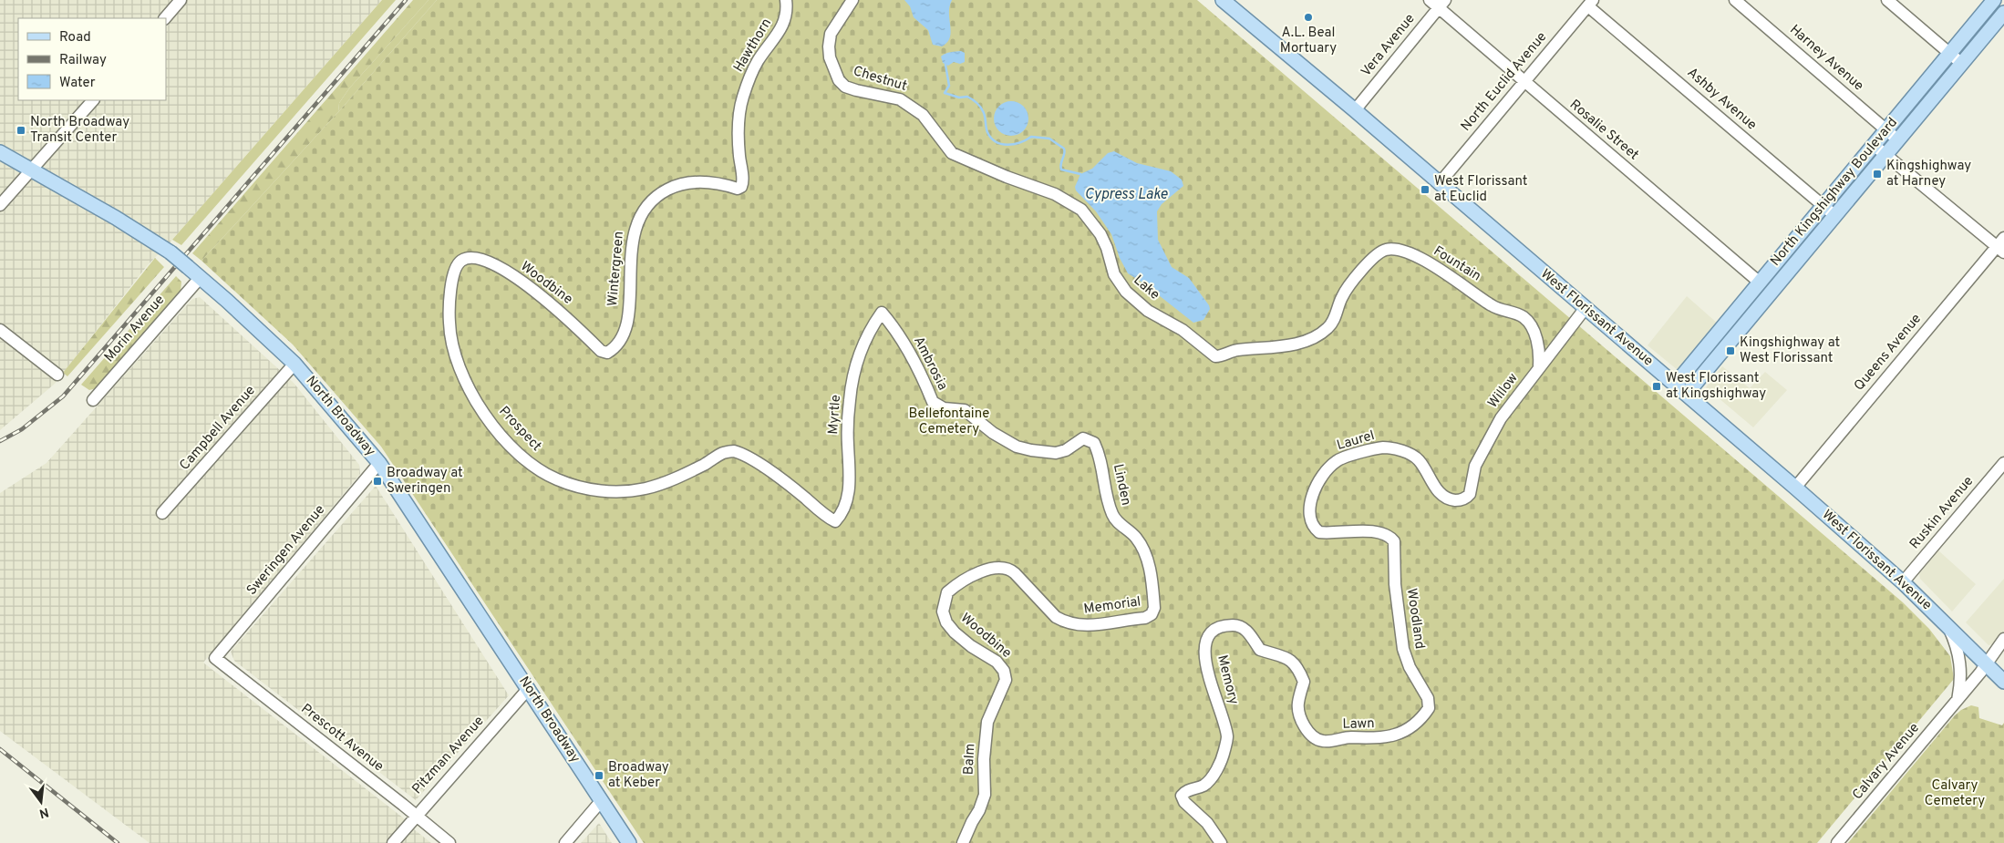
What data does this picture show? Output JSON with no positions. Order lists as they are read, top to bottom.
{
  "streets": {
    "main road": ["North Kingshighway Boulevard", "West Florissant Avenue", "North Broadway"],
    "street": [
      "Hawthorn",
      "Vera Avenue",
      "Harney Avenue",
      "Chestnut",
      "North Euclid Avenue",
      "Ashby Avenue",
      "Rosalie Street",
      "Fountain",
      "Wintergreen",
      "Woodbine",
      "Lake",
      "Morin Avenue",
      "Queens Avenue",
      "Ambrosia",
      "Willow",
      "Myrtle",
      "Campbell Avenue",
      "Prospect",
      "Laurel",
      "Linden",
      "Ruskin Avenue",
      "Sweringen Avenue",
      "Memorial",
      "Woodland",
      "Memory",
      "Lawn",
      "Prescott Avenue",
      "Pitzman Avenue",
      "Balm",
      "Calvary Avenue"
    ]
  },
  "crossings": [
    ["Hawthorn", "Wintergreen"],
    ["Vera Avenue", "Rosalie Street"],
    ["Vera Avenue", "West Florissant Avenue"],
    ["Harney Avenue", "North Kingshighway Boulevard"],
    ["Chestnut", "Lake"],
    ["North Euclid Avenue", "Ashby Avenue"],
    ["North Euclid Avenue", "Rosalie Street"],
    ["North Euclid Avenue", "West Florissant Avenue"],
    ["Ashby Avenue", "North Kingshighway Boulevard"],
    ["Rosalie Street", "North Kingshighway Boulevard"],
    ["North Kingshighway Boulevard", "West Florissant Avenue"],
    ["Fountain", "Lake"],
    ["Fountain", "Willow"],
    ["Wintergreen", "Woodbine"],
    ["Woodbine", "Prospect"],
    ["Woodbine", "Memorial"],
    ["Woodbine", "Balm"],
    ["West Florissant Avenue", "Queens Avenue"],
    ["West Florissant Avenue", "Willow"],
    ["West Florissant Avenue", "Ruskin Avenue"],
    ["West Florissant Avenue", "Calvary Avenue"],
    ["Morin Avenue", "North Broadway"],
    ["Ambrosia", "Myrtle"],
    ["Ambrosia", "Linden"],
    ["Willow", "Laurel"],
    ["Myrtle", "Prospect"],
    ["North Broadway", "Campbell Avenue"],
    ["North Broadway", "Sweringen Avenue"],
    ["North Broadway", "Pitzman Avenue"],
    ["Laurel", "Woodland"],
    ["Linden", "Memorial"],
    ["Sweringen Avenue", "Prescott Avenue"],
    ["Woodland", "Lawn"],
    ["Memory", "Lawn"],
    ["Prescott Avenue", "Pitzman Avenue"]
  ],
  "water": ["Cypress Lake"],
  "parks": ["Bellefontaine Cemetery", "Calvary Cemetery"],
  "places": {
    "other": ["A.L. Beal Mortuary"],
    "transit": [
      "North Broadway Transit Center",
      "Kingshighway at Harney",
      "West Florissant at Euclid",
      "Kingshighway at West Florissant",
      "West Florissant at Kingshighway",
      "Broadway at Sweringen",
      "Broadway at Keber"
    ]
  },
  "legend": ["Road", "Railway", "Water"],
  "north": "bottom"
}
